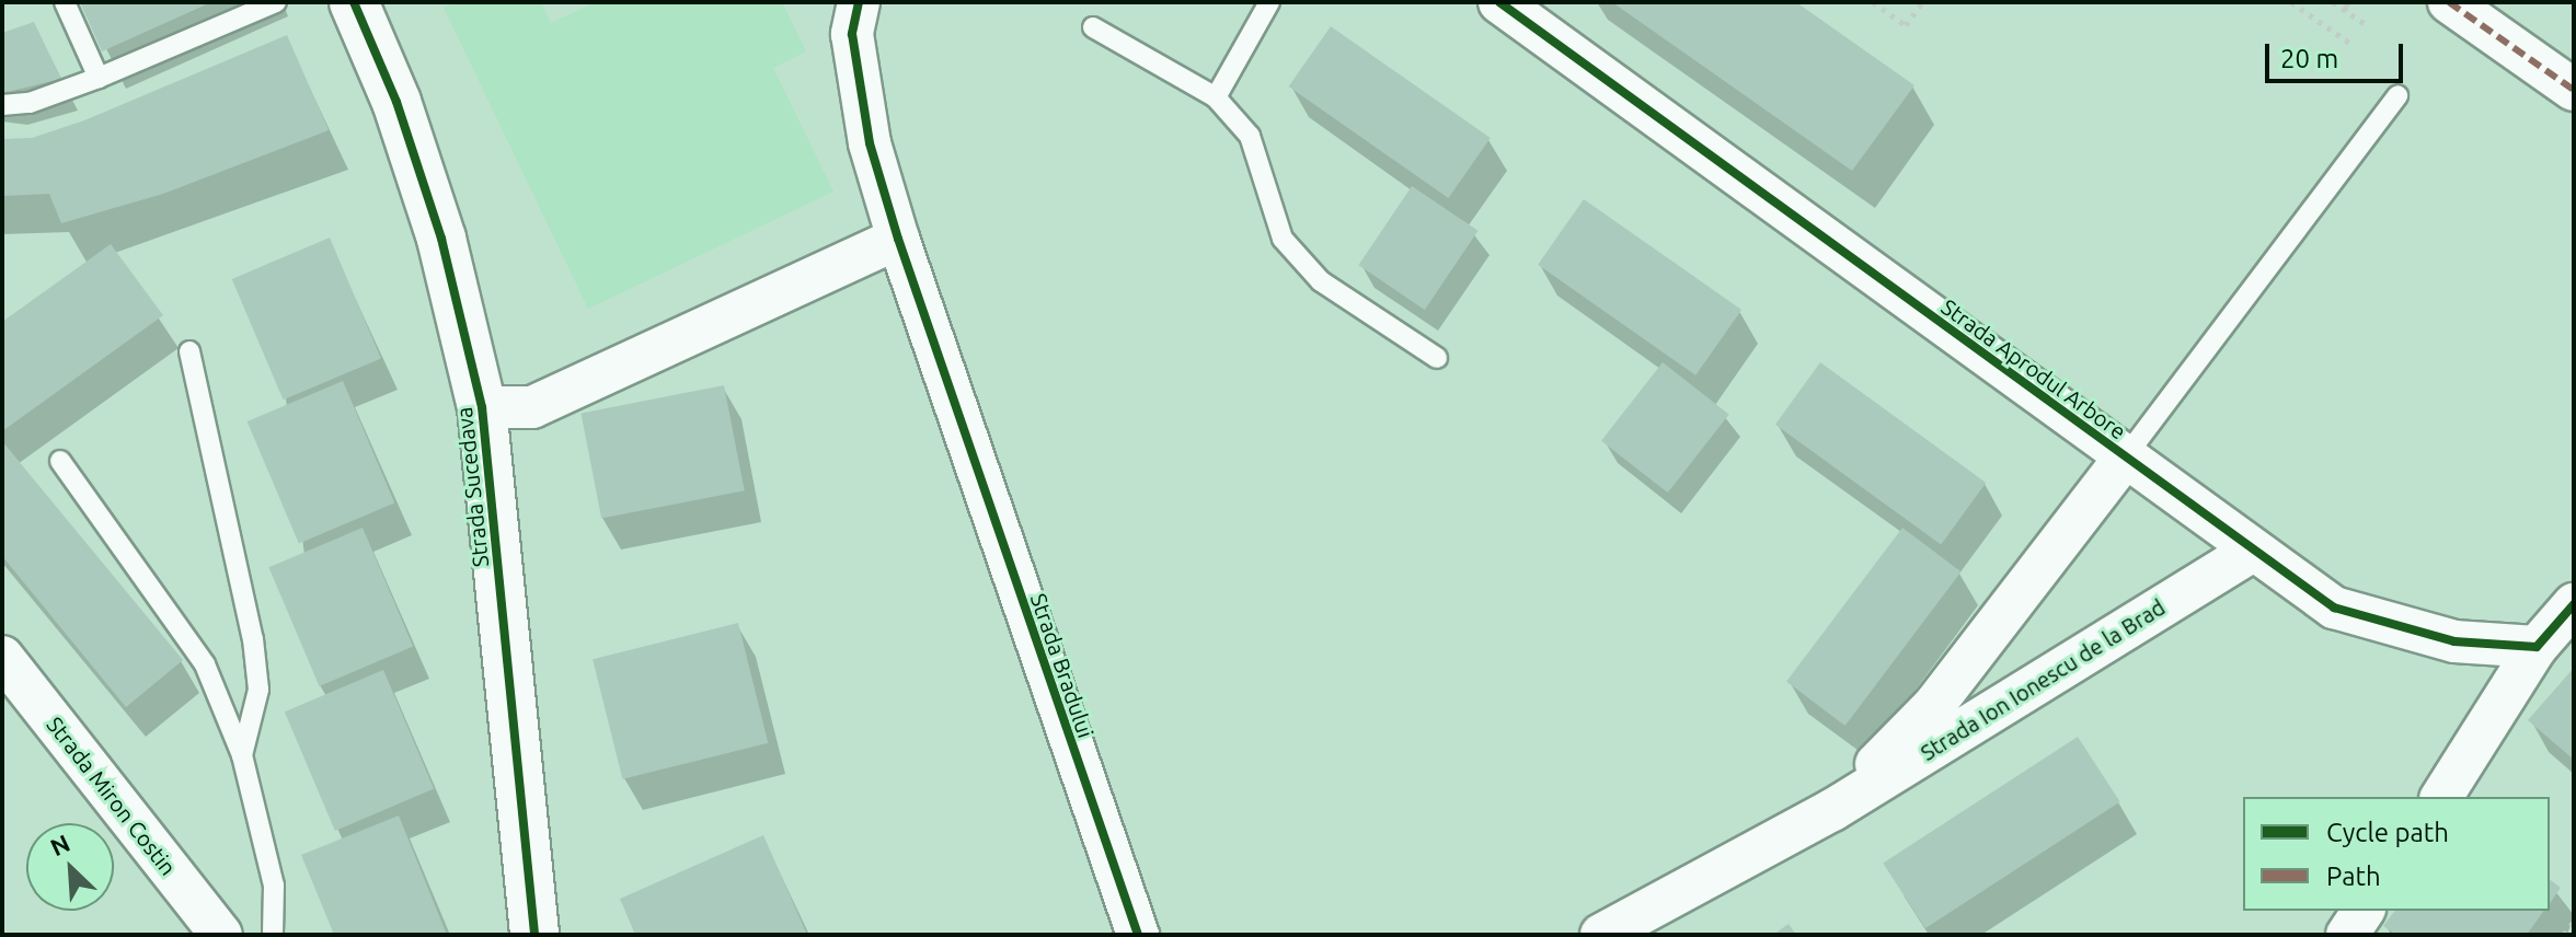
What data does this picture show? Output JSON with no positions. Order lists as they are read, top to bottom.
{
  "streets": {
    "street": [
      "Strada Aprodul Arbore",
      "Strada Sucedava",
      "Strada Bradului",
      "Strada Ion Ionescu de la Brad",
      "Strada Miron Costin"
    ]
  },
  "crossings": [
    ["Strada Aprodul Arbore", "Strada Ion Ionescu de la Brad"]
  ],
  "legend": ["Cycle path", "Path"],
  "scale_bar": "20 m",
  "north": "top left"
}
